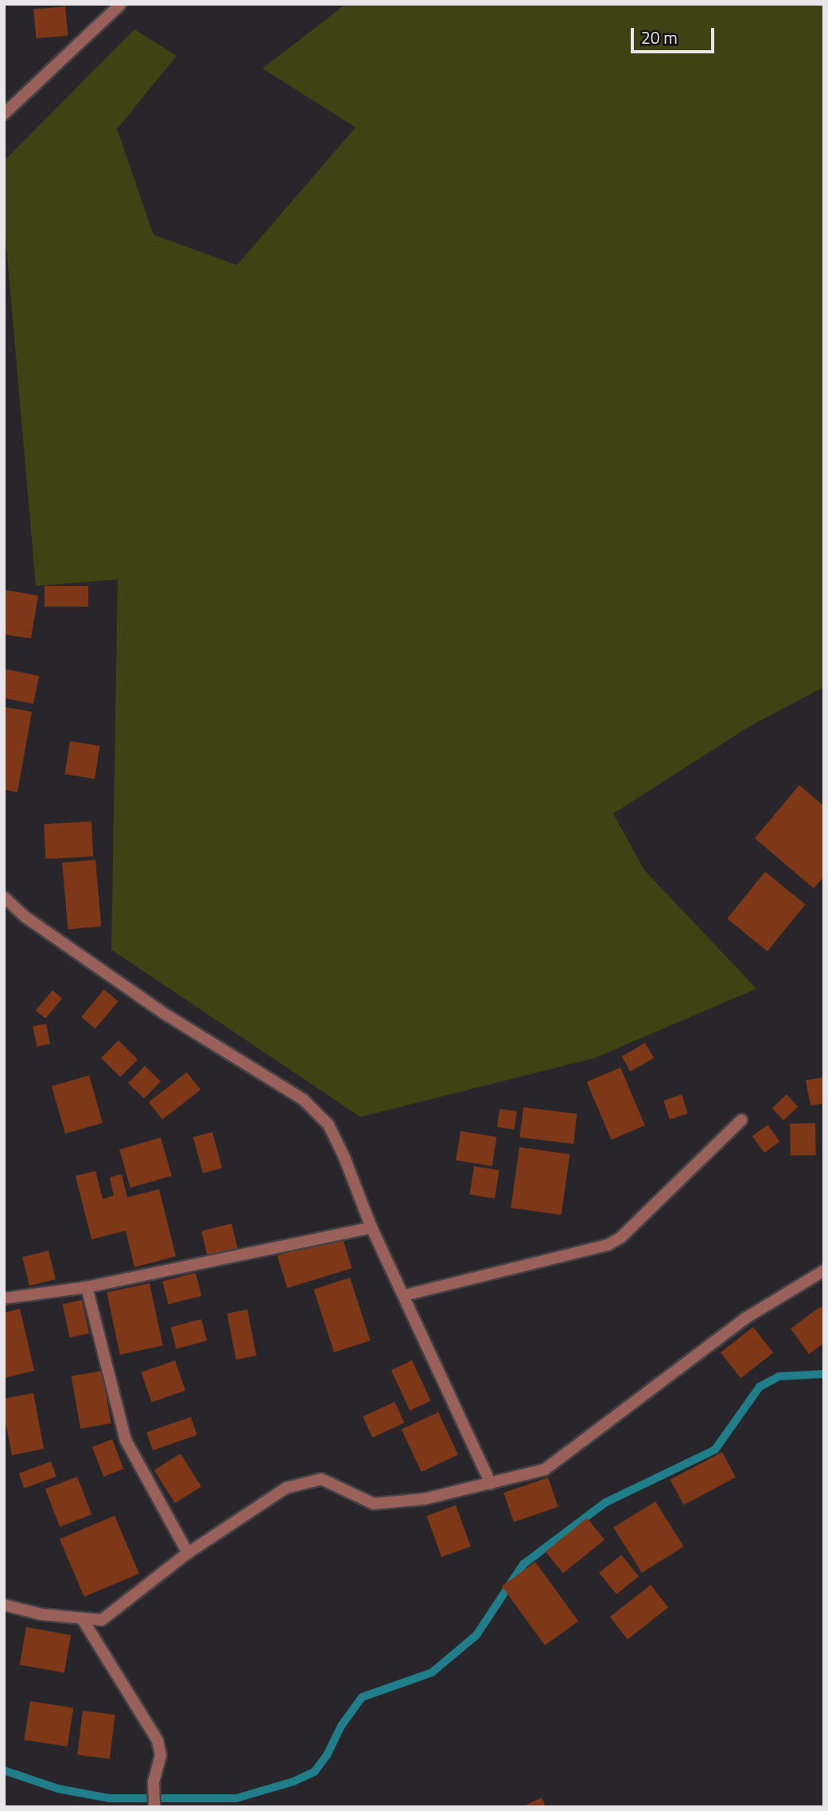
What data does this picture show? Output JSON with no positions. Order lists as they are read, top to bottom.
{
  "scale_bar": "20 m"
}
